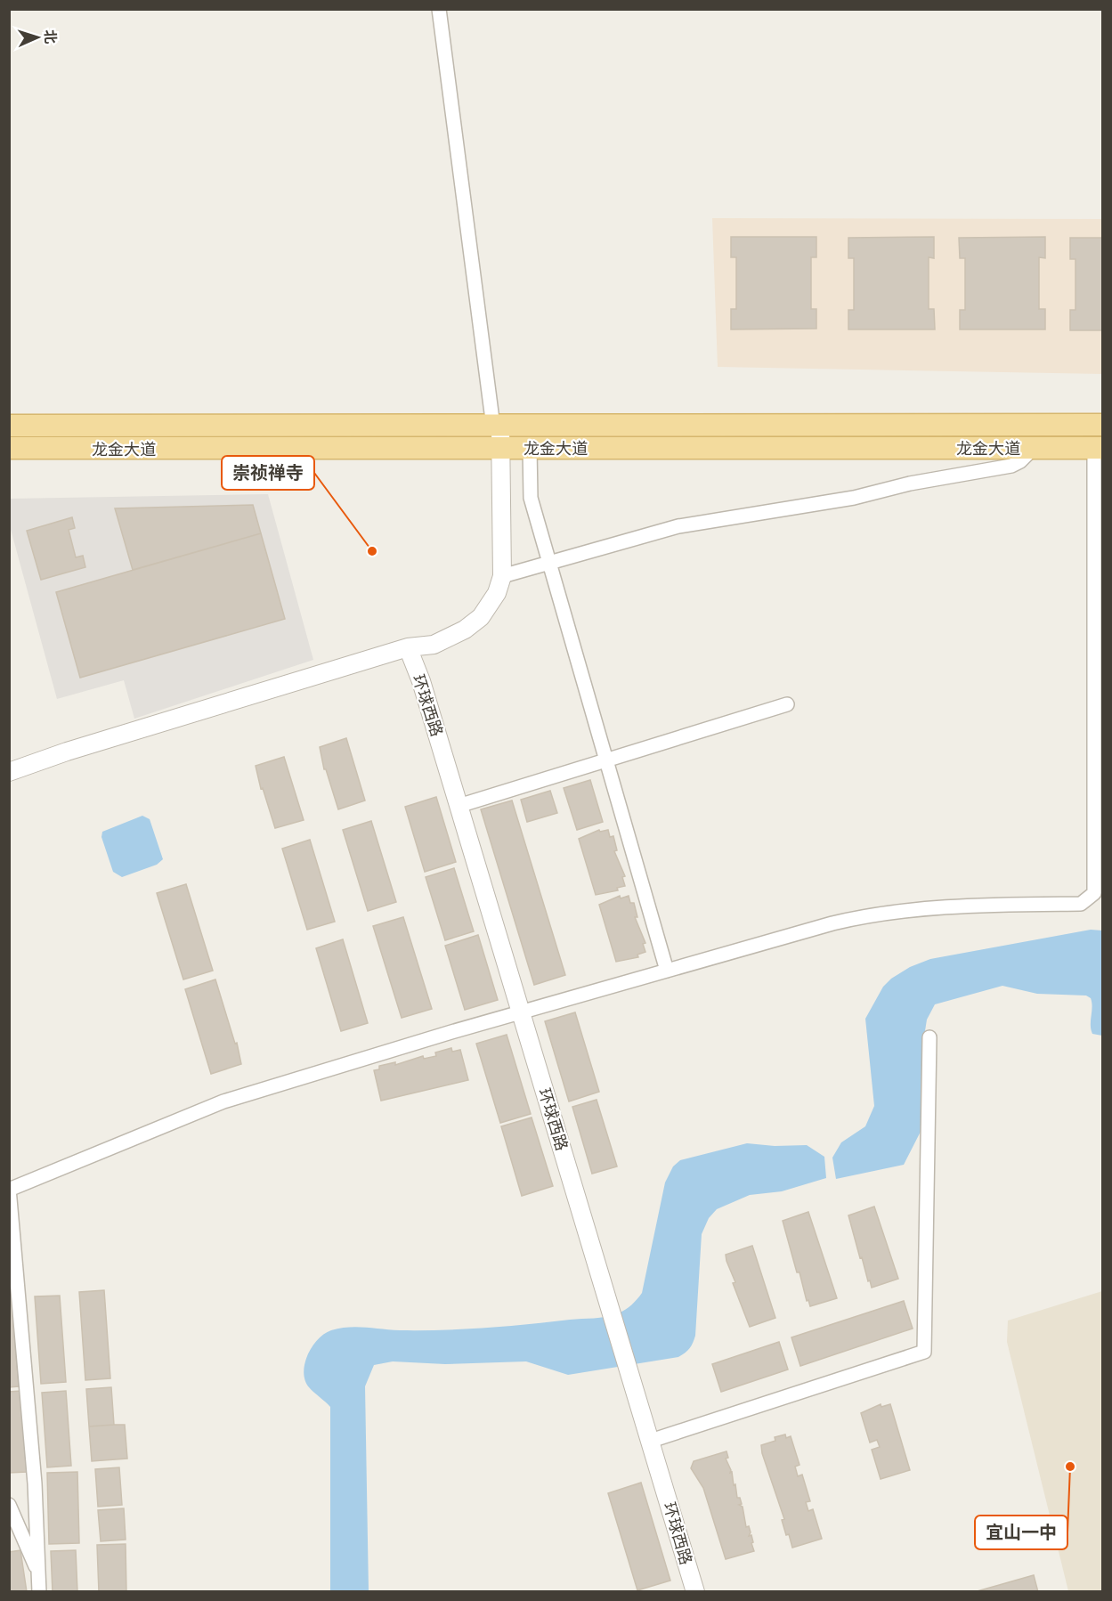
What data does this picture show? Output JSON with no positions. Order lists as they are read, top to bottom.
{
  "streets": {
    "main road": ["龙金大道"],
    "street": ["环球西路"]
  },
  "places": ["崇祯禅寺", "宜山一中"],
  "north": "right"
}
